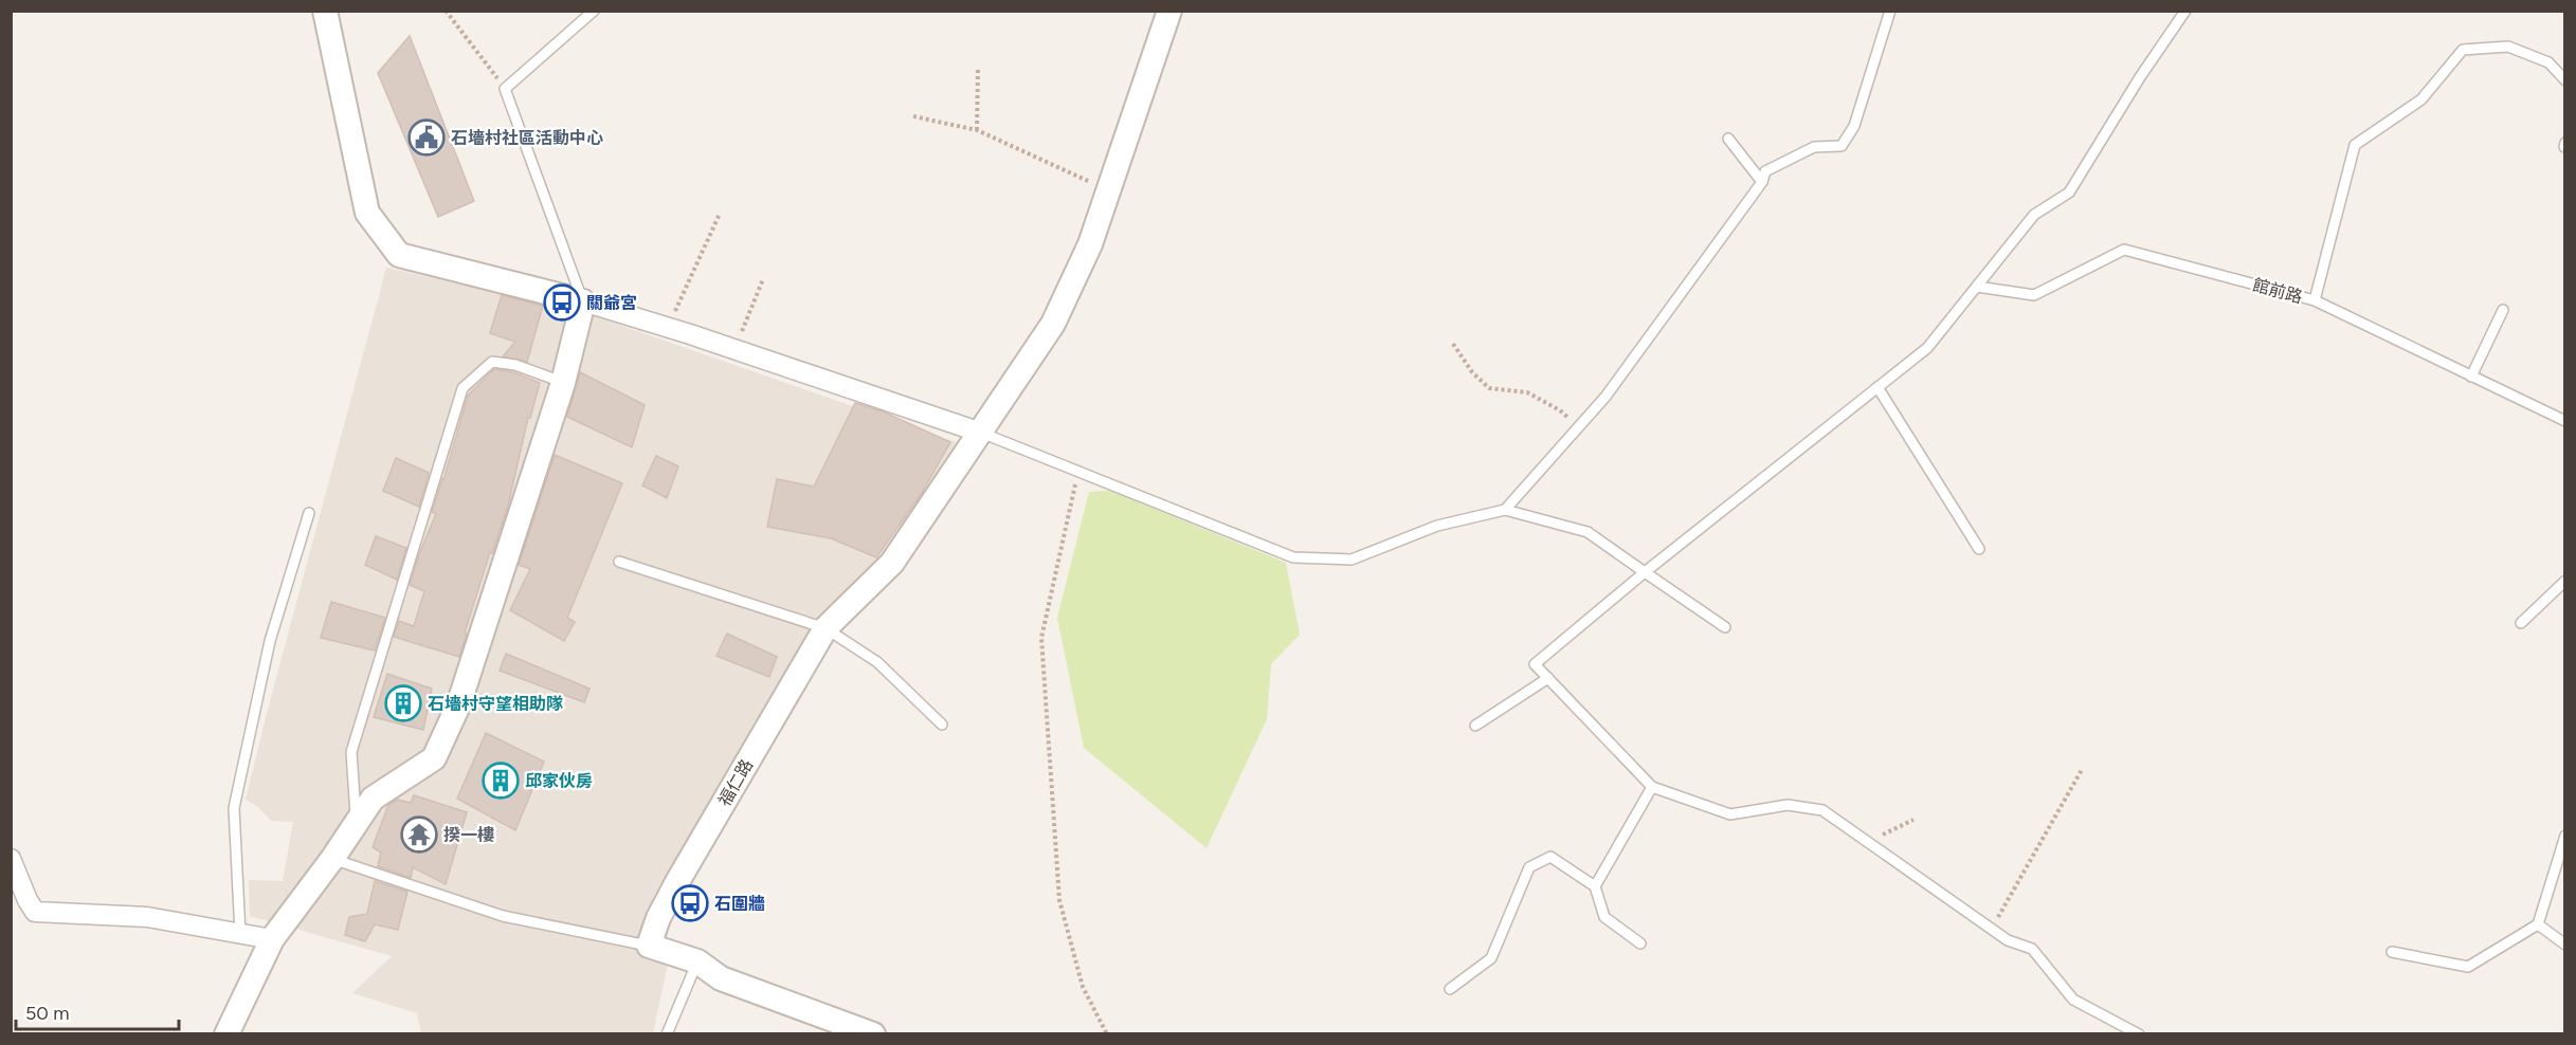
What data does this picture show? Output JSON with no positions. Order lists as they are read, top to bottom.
{
  "streets": {
    "street": ["福仁路"],
    "lane": ["館前路"]
  },
  "places": {
    "public building": ["石墻村社區活動中心"],
    "bus stop": ["關爺宮", "石圍牆"],
    "building": ["石墻村守望相助隊", "邱家伙房"],
    "temple": ["揆一樓"]
  },
  "scale_bar": "50 m"
}
